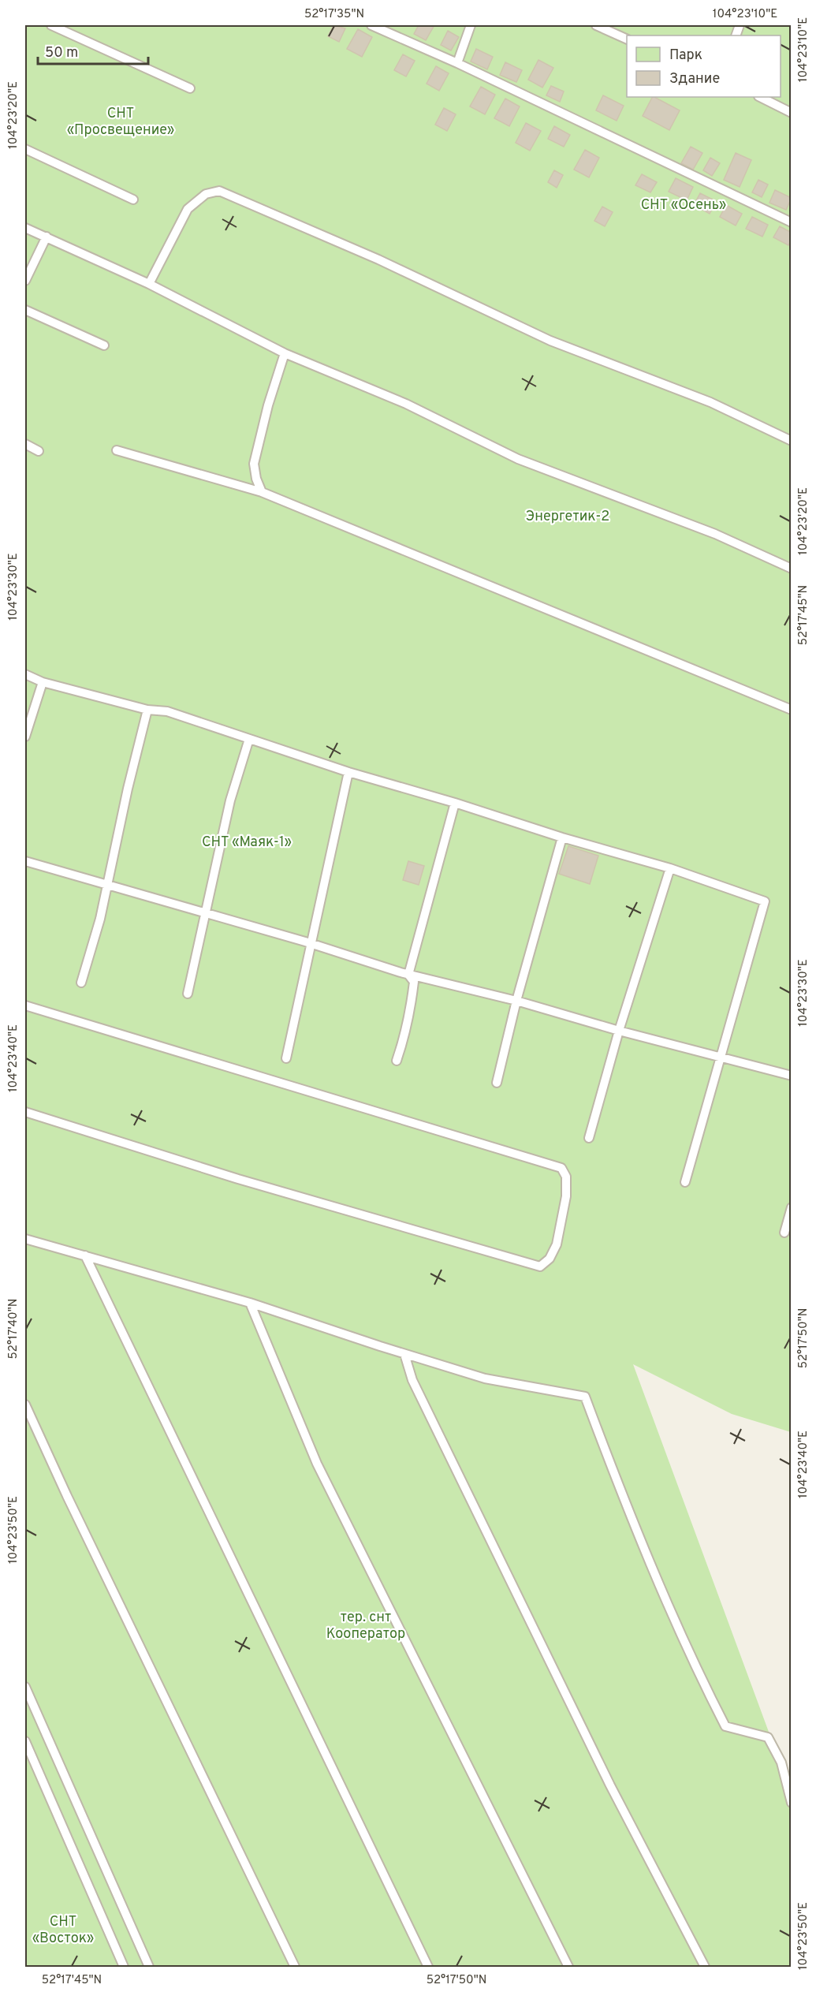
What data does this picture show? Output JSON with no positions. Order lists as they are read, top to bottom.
{
  "parks": [
    "СНТ «Просвещение»",
    "СНТ «Осень»",
    "Энергетик-2",
    "СНТ «Маяк-1»",
    "тер. снт Кооператор",
    "СНТ «Восток»"
  ],
  "legend": ["Парк", "Здание"],
  "scale_bar": "50 m",
  "coordinates": [
    "52°17'35\"N",
    "104°23'10\"E",
    "104°23'20\"E",
    "104°23'30\"E",
    "52°17'45\"N",
    "104°23'40\"E",
    "52°17'40\"N",
    "52°17'50\"N",
    "104°23'50\"E"
  ]
}
